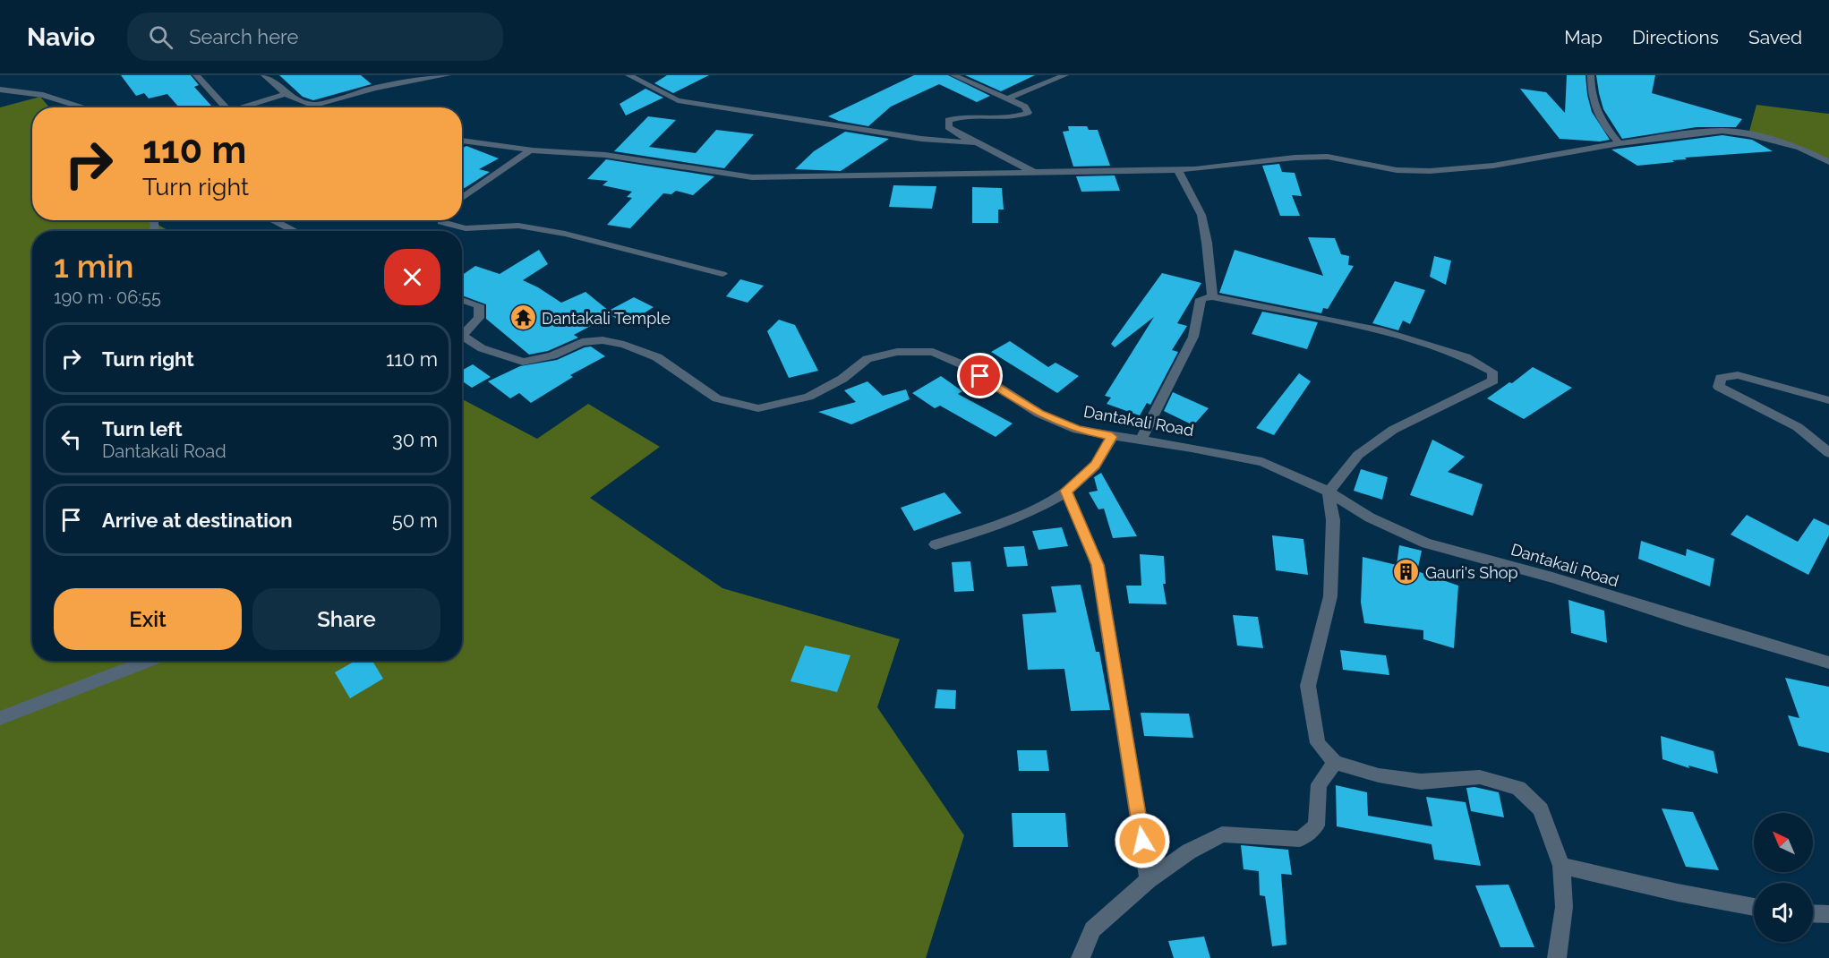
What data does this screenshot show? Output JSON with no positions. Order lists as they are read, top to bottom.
{
  "streets": {
    "street": ["Dantakali Road"]
  },
  "places": {
    "temple": ["Dantakali Temple"],
    "building": ["Gauri's Shop"]
  },
  "north": "top left",
  "page": {
    "header": "Navio",
    "search": "Search here",
    "nav": ["Map", "Directions", "Saved"],
    "turn": ["110 m", "Turn right"],
    "heading": ["1 min", "190 m · 06:55"],
    "list": [
      {
        "name": "Turn right",
        "value": "110 m"
      },
      {
        "name": "Turn left",
        "note": "Dantakali Road",
        "value": "30 m"
      },
      {
        "name": "Arrive at destination",
        "value": "50 m"
      }
    ],
    "buttons": ["Exit", "Share"]
  }
}
